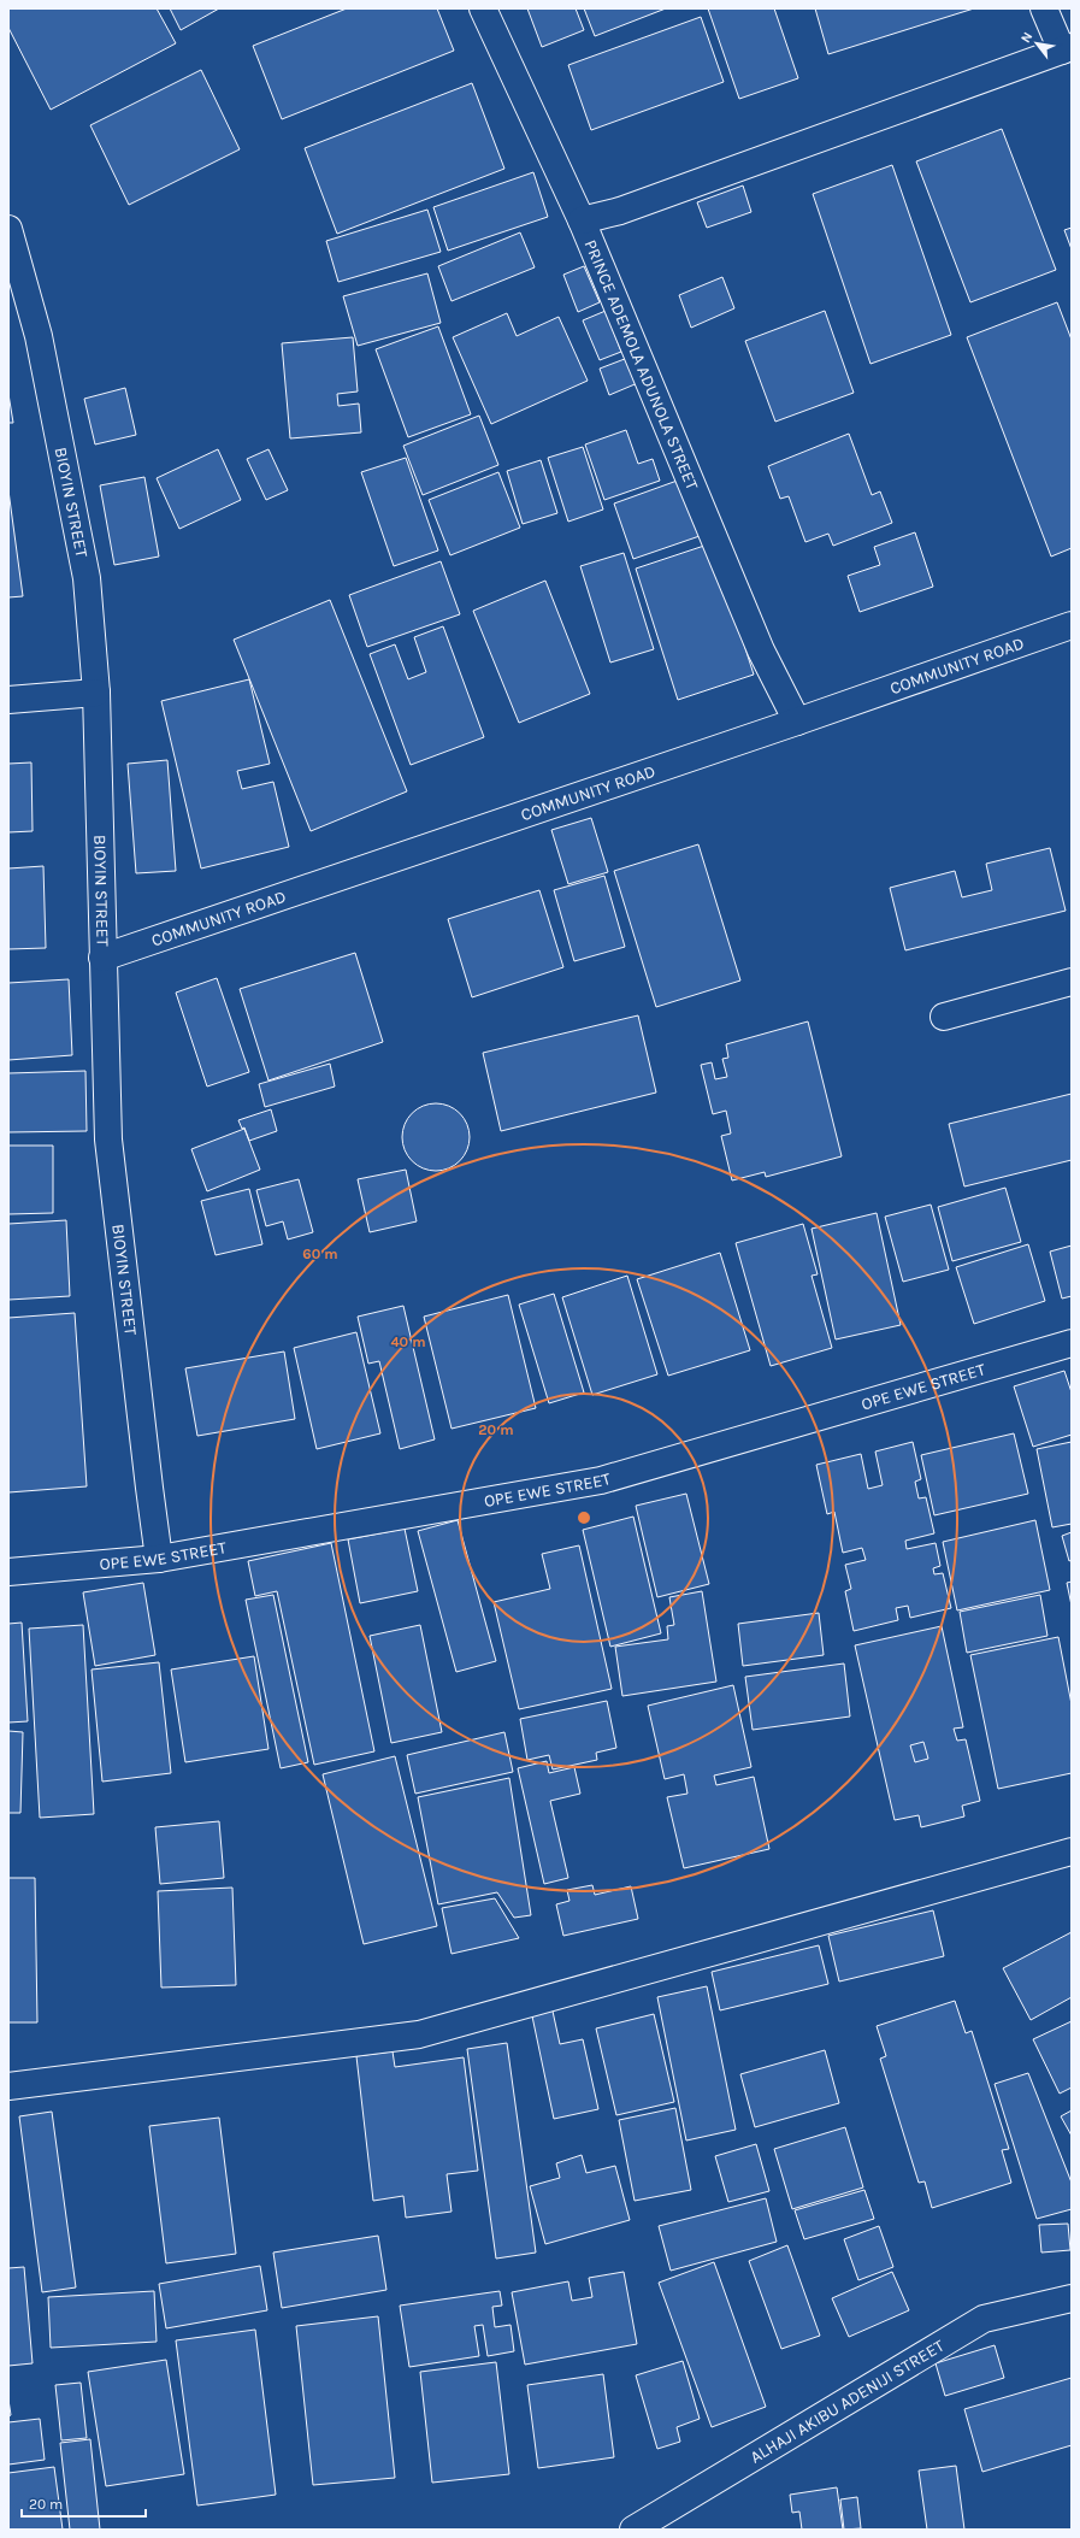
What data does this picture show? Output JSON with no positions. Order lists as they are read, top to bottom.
{
  "streets": {
    "street": [
      "PRINCE ADEMOLA ADUNOLA STREET",
      "BIOYIN STREET",
      "COMMUNITY ROAD",
      "OPE EWE STREET",
      "ALHAJI AKIBU ADENIJI STREET"
    ]
  },
  "crossings": [
    ["PRINCE ADEMOLA ADUNOLA STREET", "COMMUNITY ROAD"],
    ["BIOYIN STREET", "COMMUNITY ROAD"],
    ["BIOYIN STREET", "OPE EWE STREET"]
  ],
  "scale_bar": "20 m",
  "north": "top left",
  "rings": ["60 m", "40 m", "20 m"]
}
